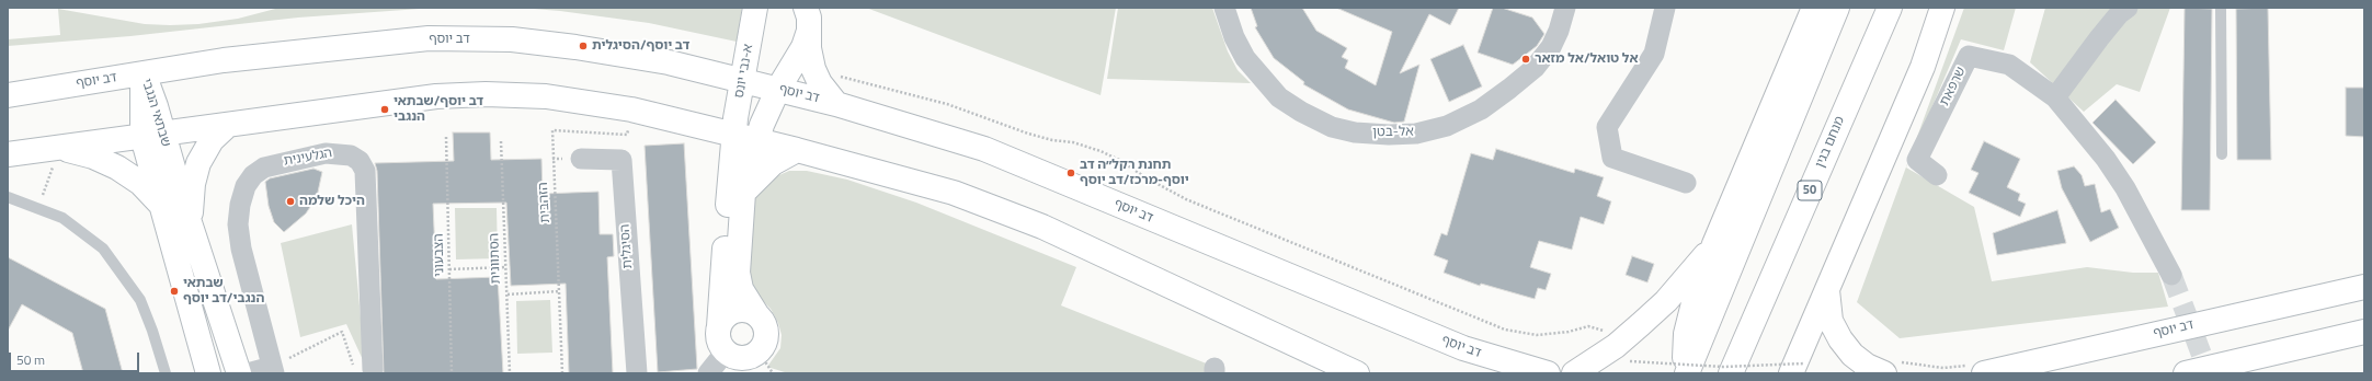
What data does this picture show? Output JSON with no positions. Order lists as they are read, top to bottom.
{
  "streets": {
    "main road": [
      "דב יוסף",
      "א-נבי יונס",
      "שבתאי הנגבי",
      "מנחם בגין",
      "50"
    ],
    "street": [
      "שרפאת",
      "אל-בטן",
      "הגלעינית",
      "הסיגלית"
    ],
    "path": ["הזהבית", "הצבעוני", "הסתוונית"]
  },
  "crossings": [
    ["דב יוסף", "א-נבי יונס"],
    ["דב יוסף", "שבתאי הנגבי"]
  ],
  "places": [
    "דב יוסף/הסיגלית",
    "אל טואל/אל מזאר",
    "דב יוסף/שבתאי הנגבי",
    "תחנת רקל״ה דב יוסף-מרכז/דב יוסף",
    "היכל שלמה",
    "שבתאי הנגבי/דב יוסף"
  ],
  "scale_bar": "50 m"
}
